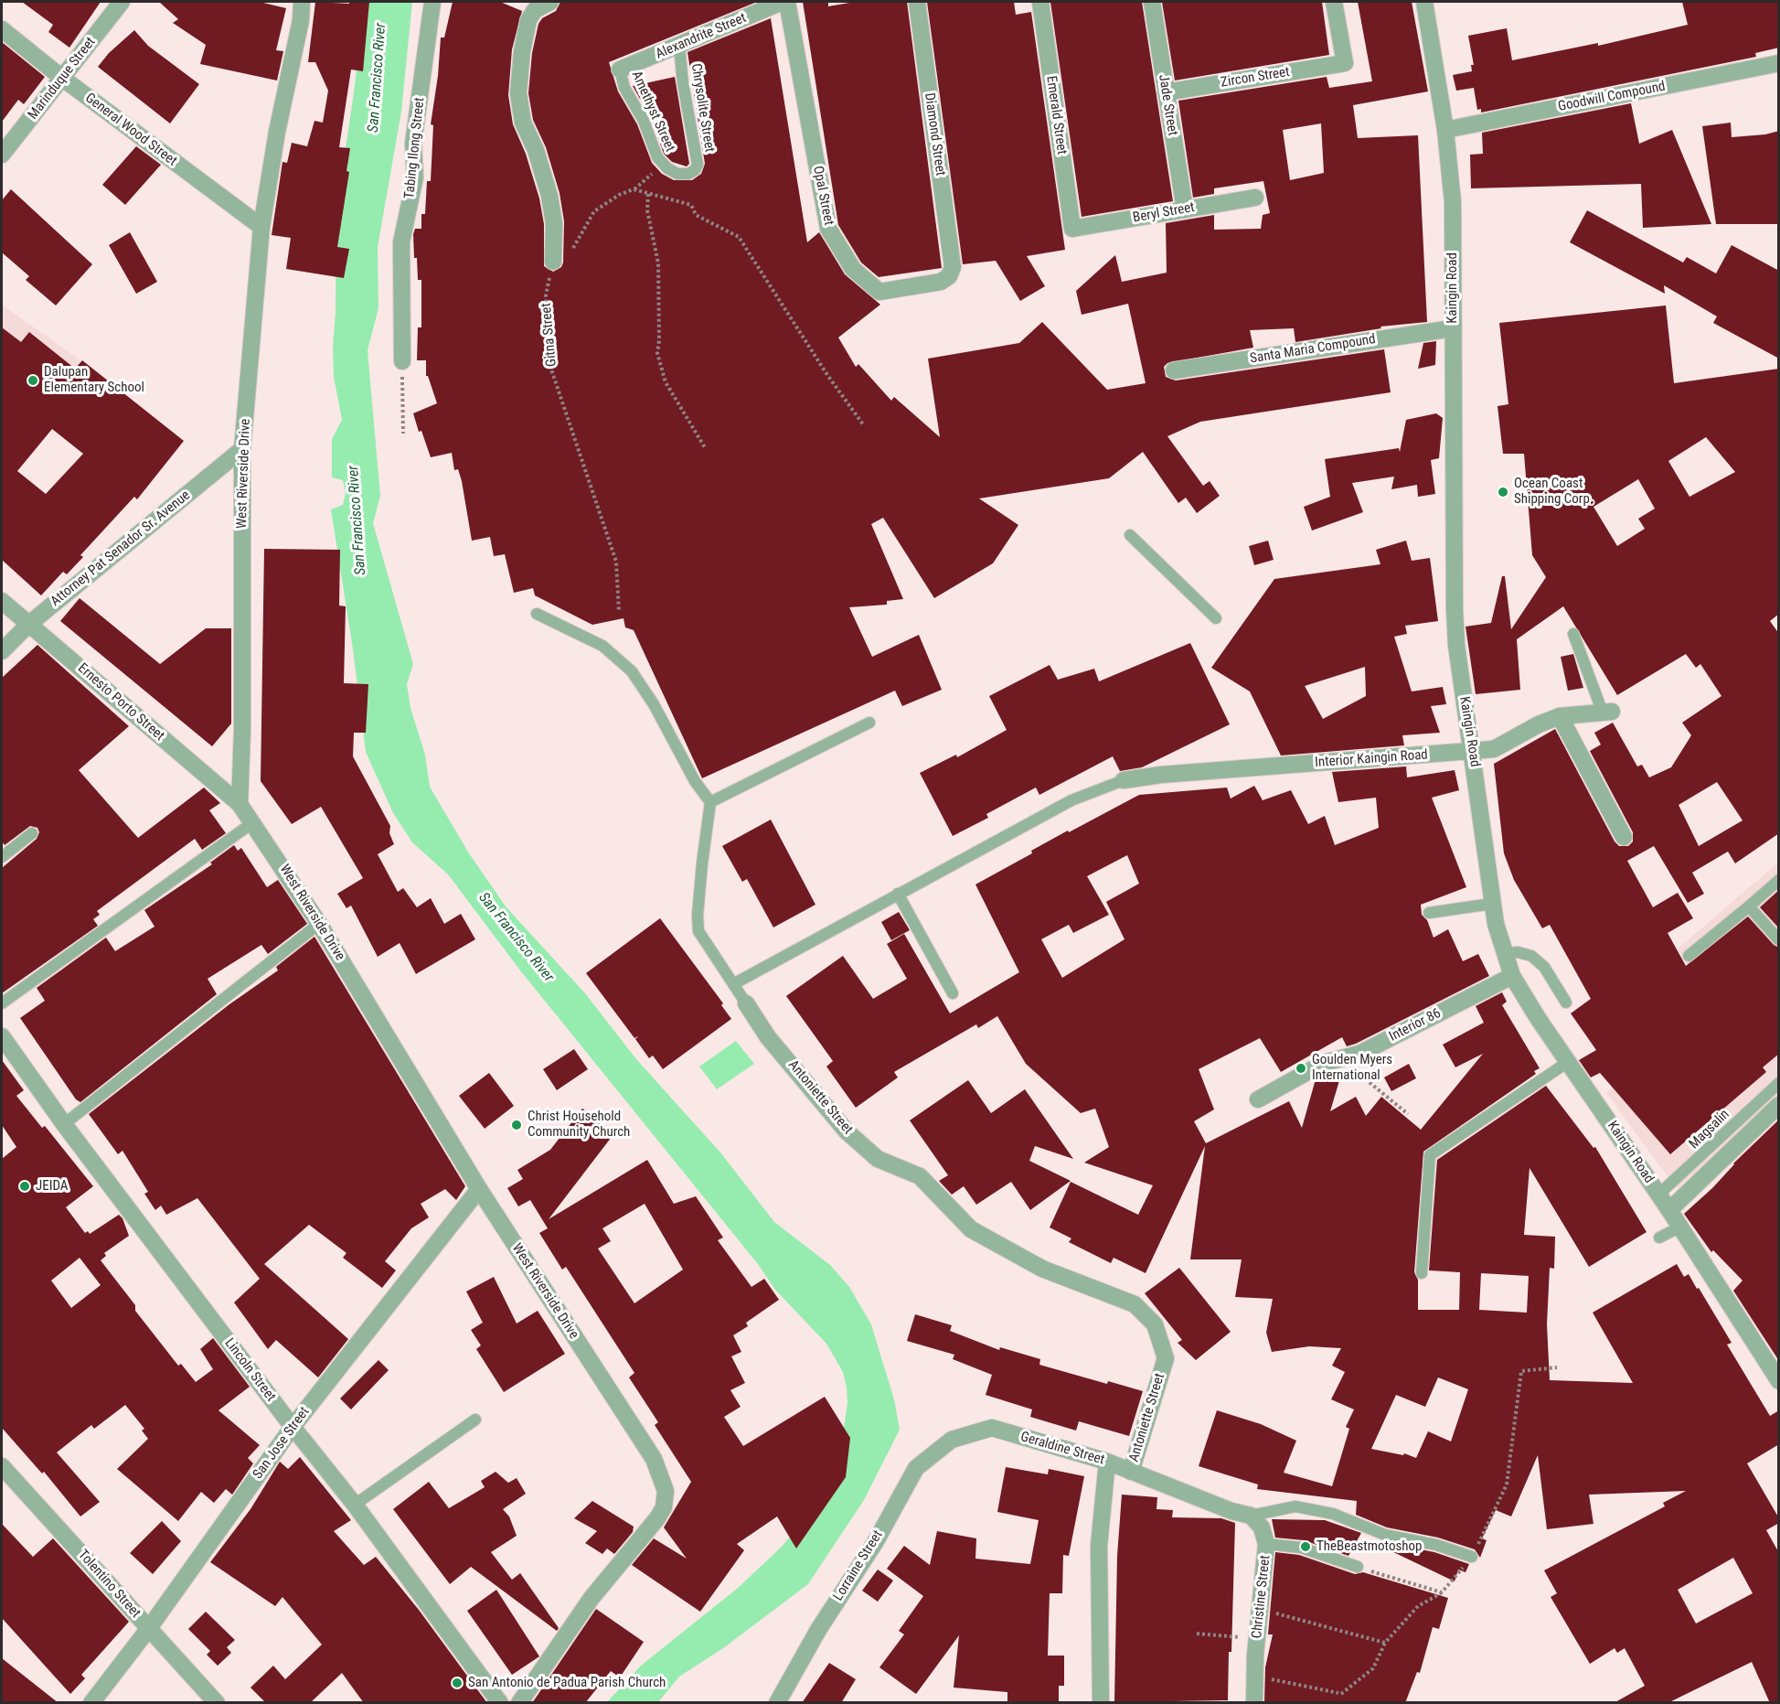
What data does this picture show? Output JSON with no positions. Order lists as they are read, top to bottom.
{
  "streets": {
    "street": [
      "Alexandrite Street",
      "Zircon Street",
      "Marinduque Street",
      "Goodwill Compound",
      "Jade Street",
      "Emerald Street",
      "General Wood Street",
      "Diamond Street",
      "Tabing Ilong Street",
      "Opal Street",
      "Beryl Street",
      "Kaingin Road",
      "Santa Maria Compound",
      "West Riverside Drive",
      "Attorney Pat Senador Sr. Avenue",
      "Ernesto Porto Street",
      "Interior Kaingin Road",
      "Interior 86",
      "Antoniette Street",
      "Lincoln Street",
      "San Jose Street",
      "Geraldine Street",
      "Lorraine Street",
      "Tolentino Street",
      "Christine Street"
    ],
    "lane": ["Chrysolite Street", "Amethyst Street", "Magsalin"],
    "path": ["Gitna Street"]
  },
  "crossings": [
    ["Alexandrite Street", "Chrysolite Street"],
    ["Alexandrite Street", "Amethyst Street"],
    ["Zircon Street", "Jade Street"],
    ["Marinduque Street", "General Wood Street"],
    ["Goodwill Compound", "Kaingin Road"],
    ["Jade Street", "Beryl Street"],
    ["Chrysolite Street", "Amethyst Street"],
    ["Emerald Street", "Beryl Street"],
    ["General Wood Street", "West Riverside Drive"],
    ["Diamond Street", "Opal Street"],
    ["Kaingin Road", "Santa Maria Compound"],
    ["Kaingin Road", "Interior Kaingin Road"],
    ["Kaingin Road", "Interior 86"],
    ["Kaingin Road", "Magsalin"],
    ["West Riverside Drive", "Attorney Pat Senador Sr. Avenue"],
    ["West Riverside Drive", "Ernesto Porto Street"],
    ["West Riverside Drive", "San Jose Street"],
    ["Attorney Pat Senador Sr. Avenue", "Ernesto Porto Street"],
    ["Antoniette Street", "Geraldine Street"],
    ["Lincoln Street", "San Jose Street"],
    ["San Jose Street", "Tolentino Street"],
    ["Geraldine Street", "Lorraine Street"],
    ["Geraldine Street", "Christine Street"]
  ],
  "water": ["San Francisco River"],
  "places": [
    "Dalupan Elementary School",
    "Ocean Coast Shipping Corp.",
    "Goulden Myers International",
    "Christ Household Community Church",
    "JEIDA",
    "TheBeastmotoshop",
    "San Antonio de Padua Parish Church"
  ]
}
